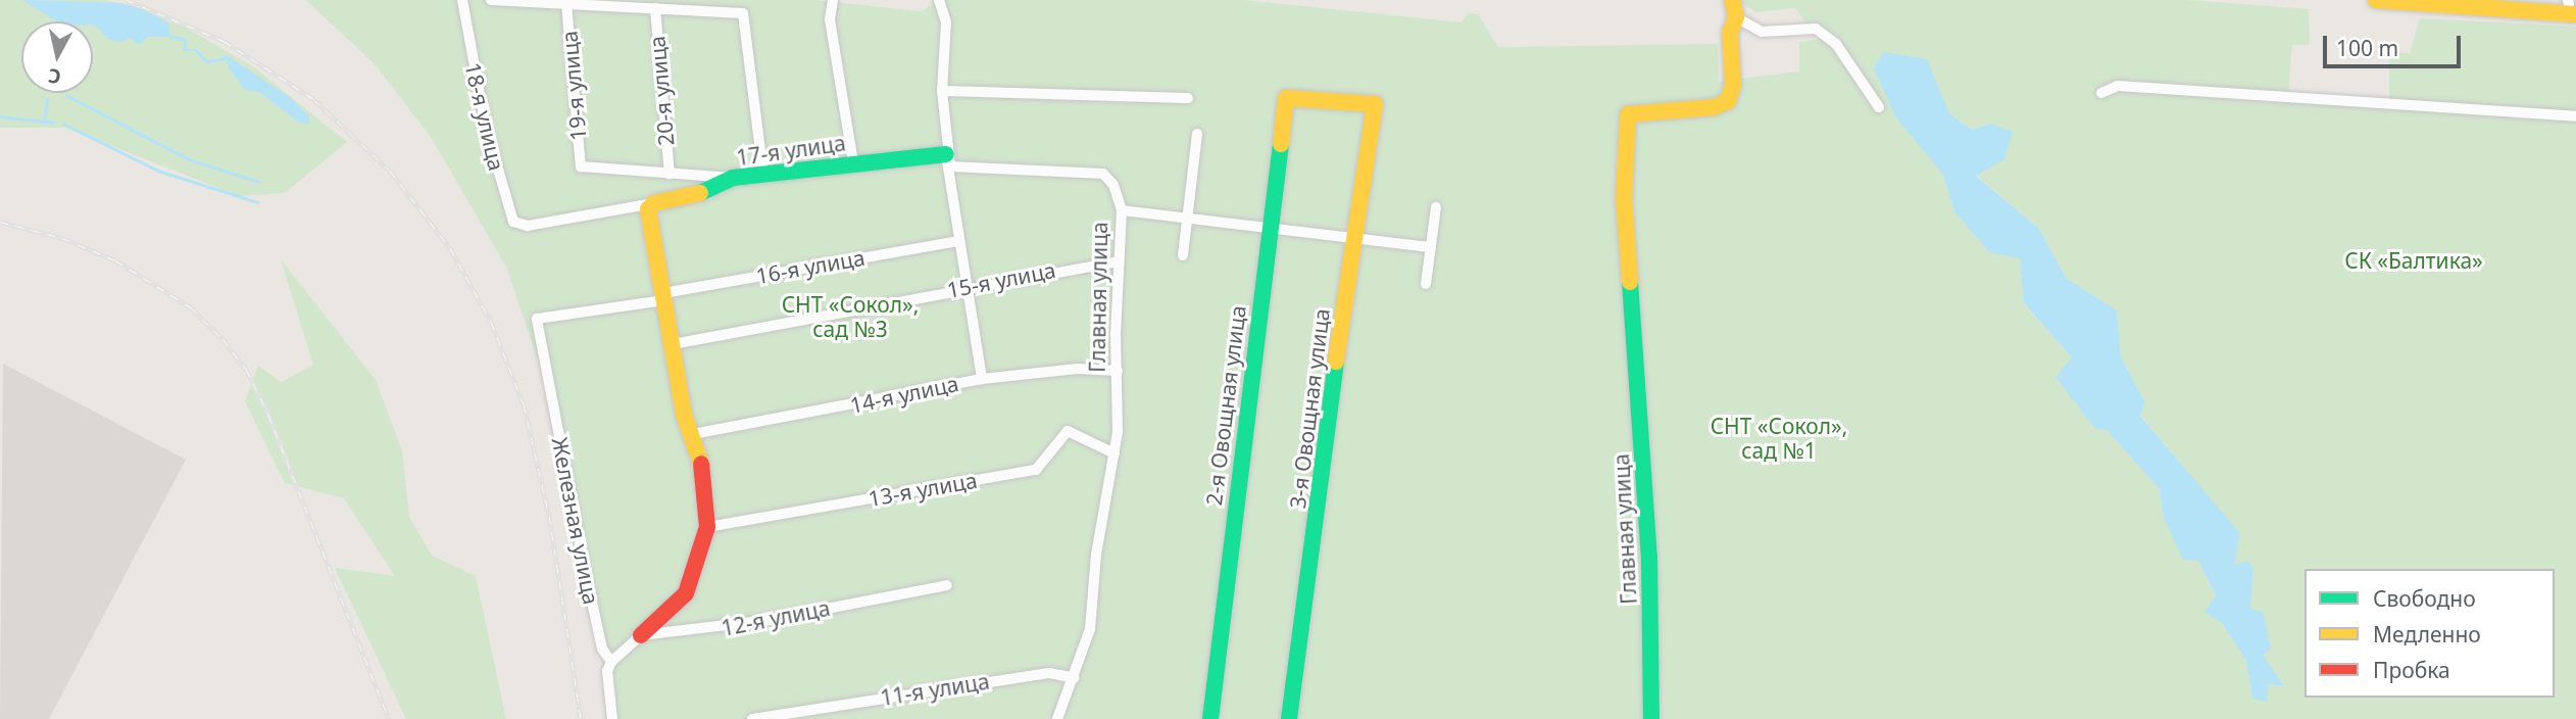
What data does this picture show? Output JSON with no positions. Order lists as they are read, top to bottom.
{
  "streets": {
    "street": [
      "19-я улица",
      "20-я улица",
      "18-я улица",
      "17-я улица",
      "16-я улица",
      "15-я улица",
      "Главная улица",
      "14-я улица",
      "2-я Овощная улица",
      "3-я Овощная улица",
      "13-я улица",
      "Железная улица",
      "12-я улица",
      "11-я улица"
    ]
  },
  "crossings": [
    ["19-я улица", "20-я улица"],
    ["18-я улица", "17-я улица"],
    ["17-я улица", "Главная улица"],
    ["16-я улица", "Железная улица"],
    ["15-я улица", "Главная улица"],
    ["Главная улица", "14-я улица"],
    ["Главная улица", "13-я улица"],
    ["Главная улица", "11-я улица"],
    ["2-я Овощная улица", "3-я Овощная улица"]
  ],
  "parks": ["СК «Балтика»", "СНТ «Сокол», сад №3", "СНТ «Сокол», сад №1"],
  "legend": ["Свободно", "Медленно", "Пробка"],
  "scale_bar": "100 m",
  "north": "bottom"
}
